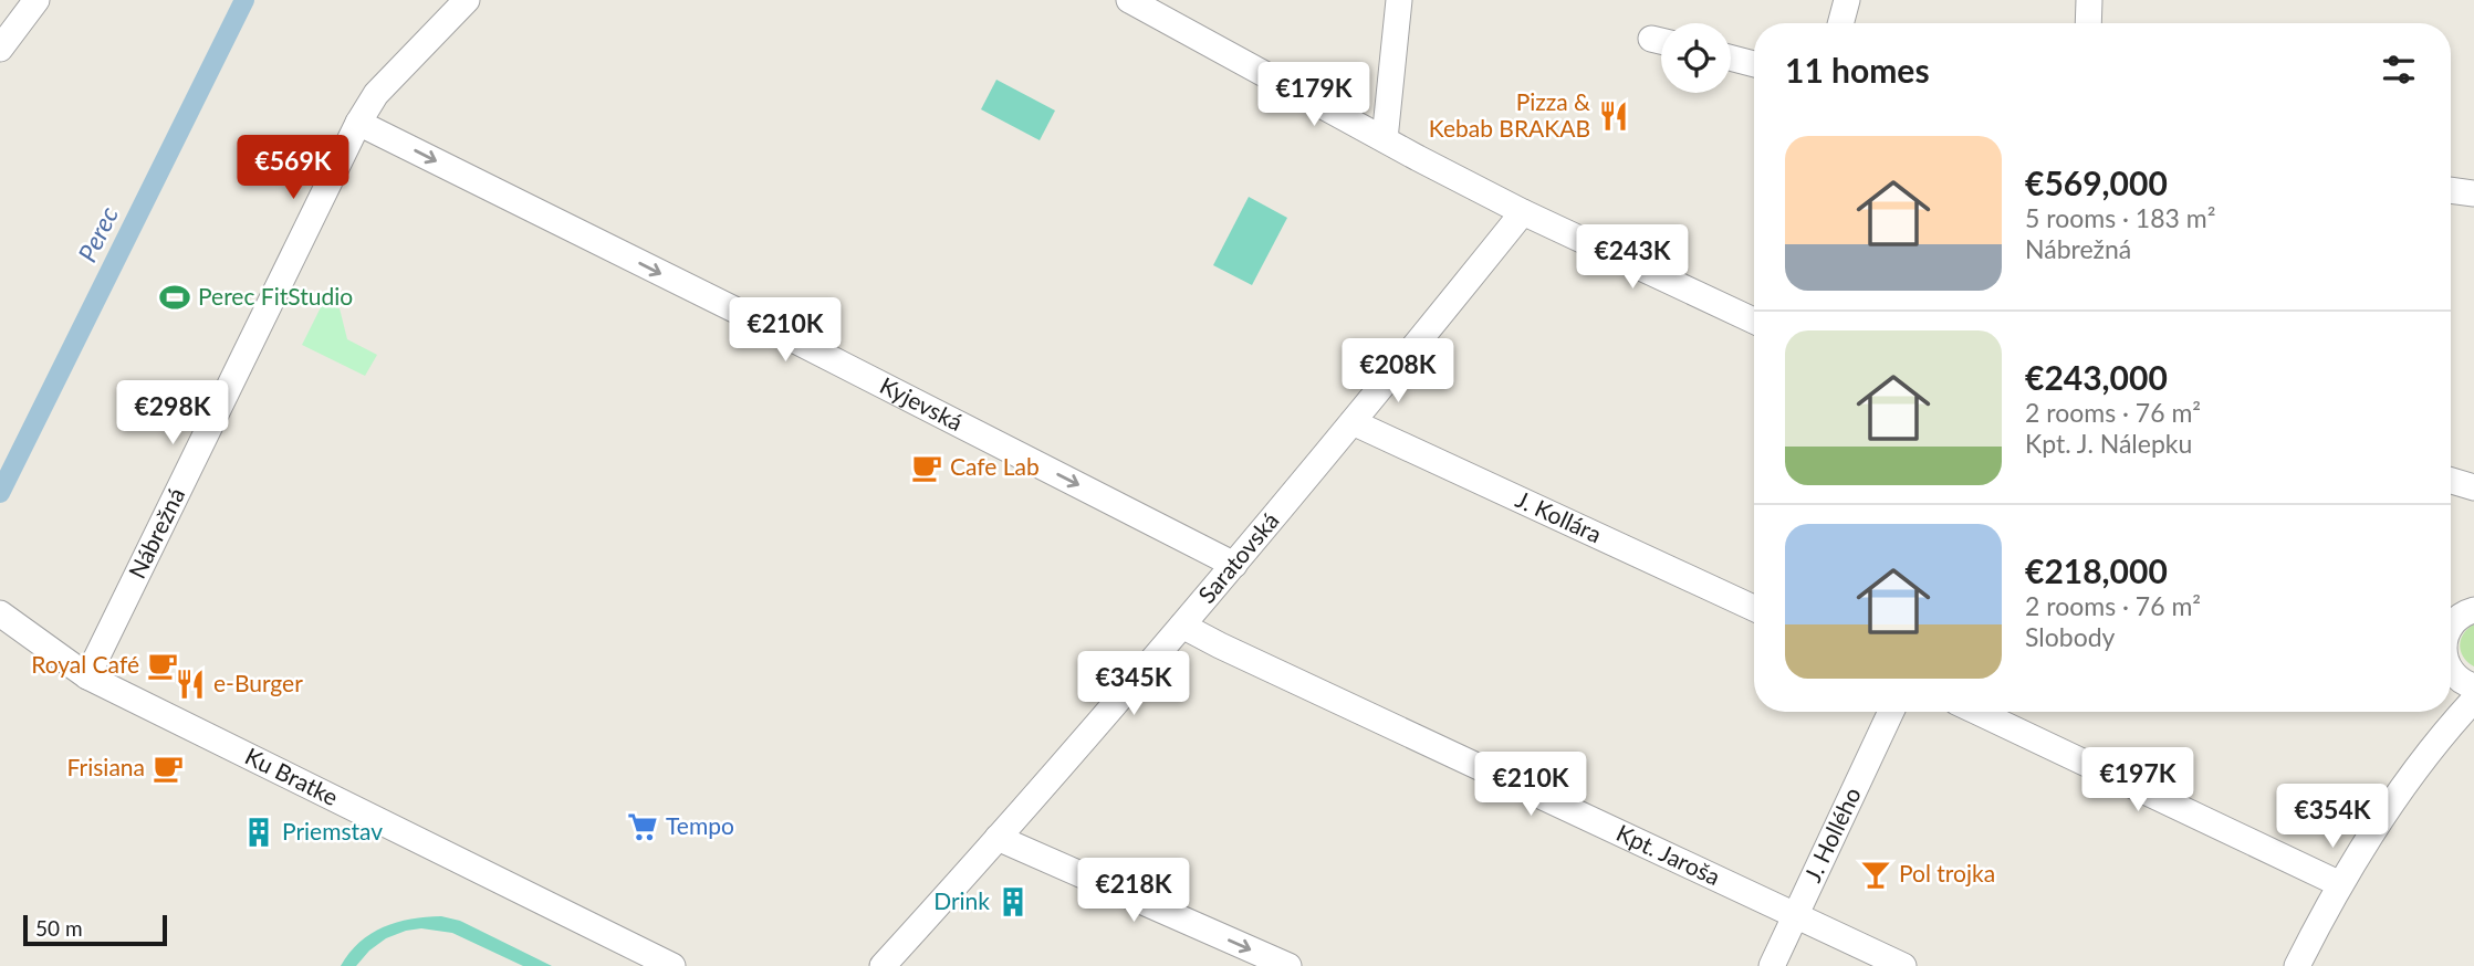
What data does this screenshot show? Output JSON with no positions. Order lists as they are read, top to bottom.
{
  "streets": {
    "street": [
      "Kyjevská",
      "J. Kollára",
      "Nábrežná",
      "Saratovská",
      "Ku Bratke",
      "J. Hollého",
      "Kpt. Jaroša"
    ]
  },
  "crossings": [
    ["Kyjevská", "Nábrežná"],
    ["Kyjevská", "Saratovská"],
    ["J. Kollára", "Saratovská"],
    ["Nábrežná", "Ku Bratke"],
    ["Saratovská", "Kpt. Jaroša"],
    ["J. Hollého", "Kpt. Jaroša"]
  ],
  "one_way": ["Kyjevská"],
  "water": ["Perec"],
  "places": {
    "restaurant": ["Pizza & Kebab BRAKAB", "e-Burger"],
    "sports": ["Perec FitStudio"],
    "cafe": ["Cafe Lab", "Royal Café", "Frisiana"],
    "supermarket": ["Tempo"],
    "building": ["Priemstav", "Drink"],
    "bar": ["Pol trojka"]
  },
  "scale_bar": "50 m",
  "page": {
    "heading": "11 homes",
    "price": [
      "€179K",
      "€569K",
      "€243K",
      "€210K",
      "€208K",
      "€298K",
      "€345K",
      "€197K",
      "€210K",
      "€354K",
      "€218K"
    ],
    "list": [
      {
        "name": "€569,000",
        "note": "5 rooms · 183 m² · Nábrežná"
      },
      {
        "name": "€243,000",
        "note": "2 rooms · 76 m² · Kpt. J. Nálepku"
      },
      {
        "name": "€218,000",
        "note": "2 rooms · 76 m² · Slobody"
      }
    ],
    "scale": "50 m"
  }
}
